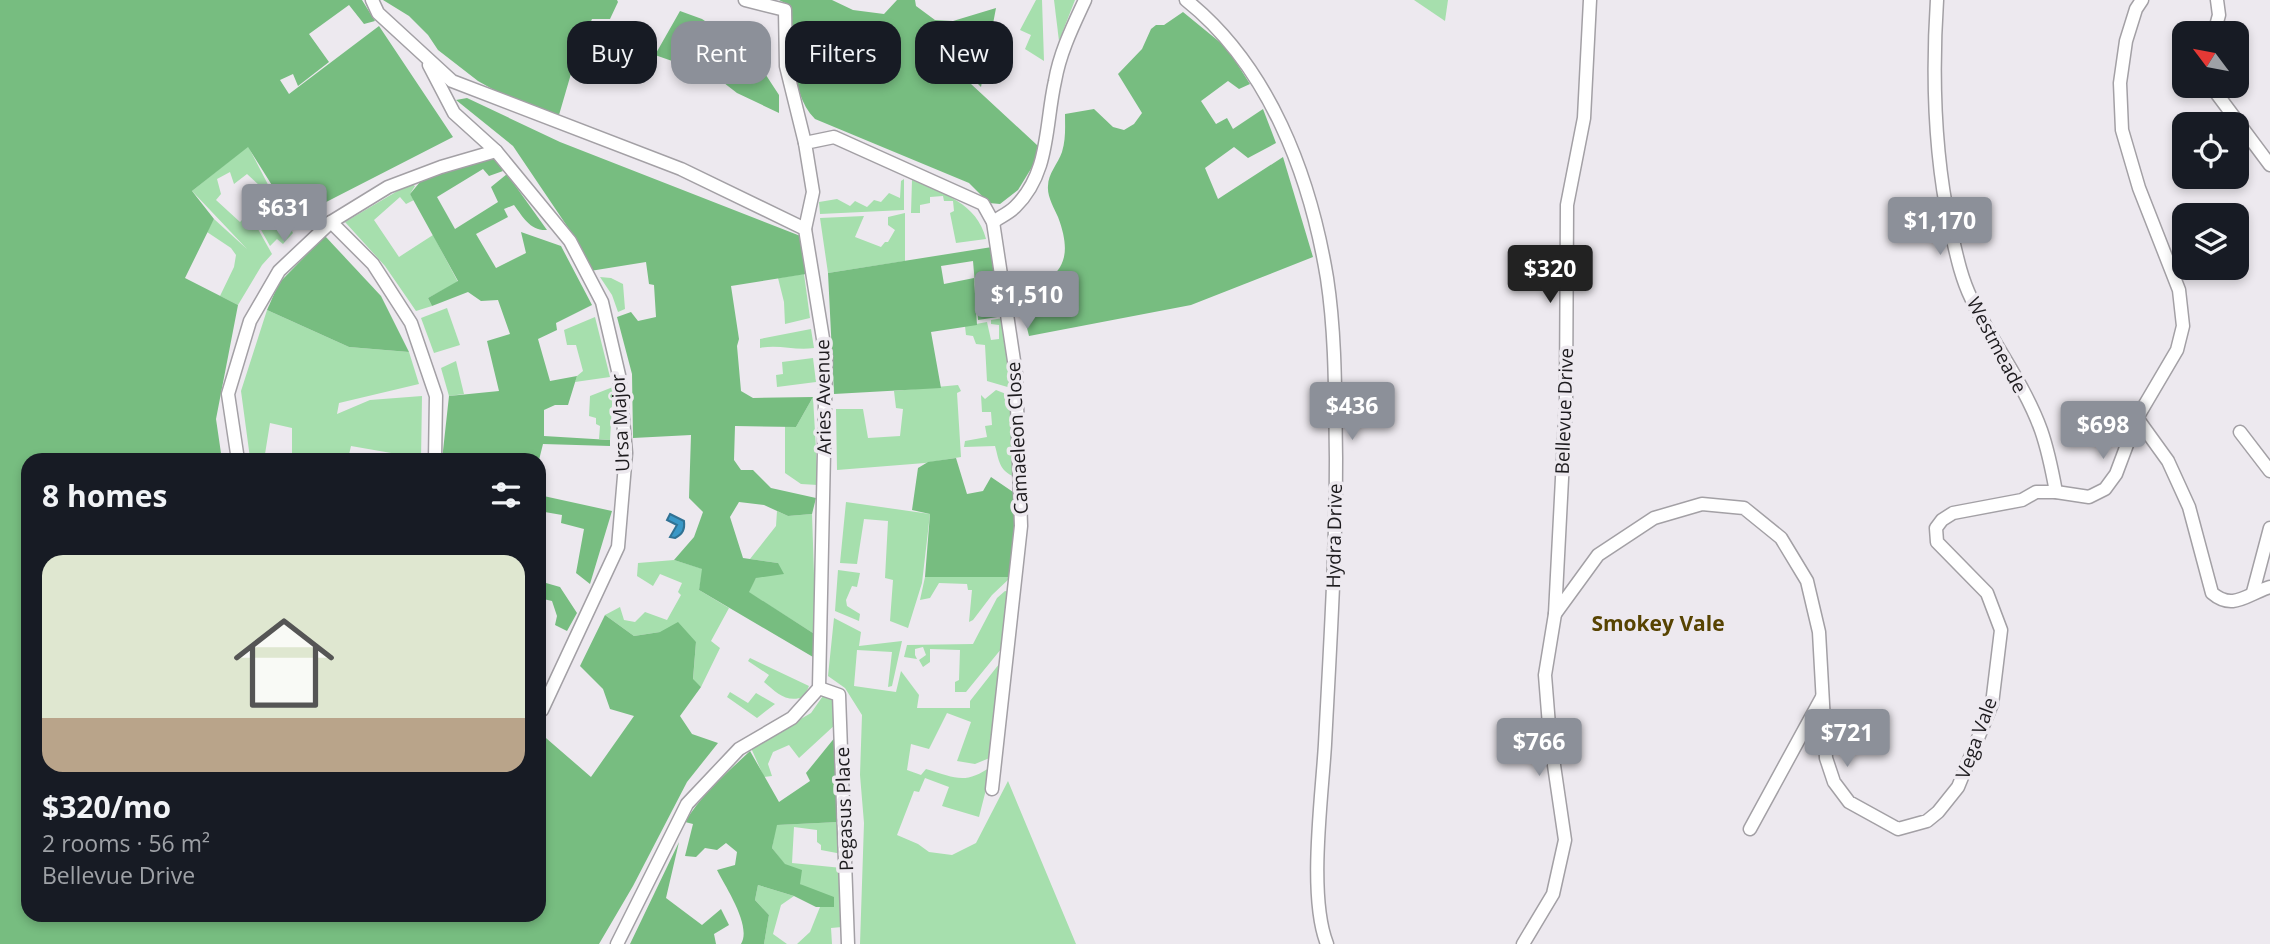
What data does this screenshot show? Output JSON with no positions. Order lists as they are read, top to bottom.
{
  "streets": {
    "street": [
      "Westmeade",
      "Aries Avenue",
      "Bellevue Drive",
      "Ursa Major",
      "Camaeleon Close",
      "Hydra Drive",
      "Vega Vale",
      "Pegasus Place"
    ]
  },
  "crossings": [
    ["Westmeade", "Vega Vale"],
    ["Aries Avenue", "Pegasus Place"],
    ["Bellevue Drive", "Vega Vale"]
  ],
  "districts": ["Smokey Vale"],
  "north": "top left",
  "page": {
    "chip": [
      "Buy",
      "Rent",
      "Filters",
      "New"
    ],
    "price": [
      "$631",
      "$1,170",
      "$320",
      "$1,510",
      "$436",
      "$698",
      "$721",
      "$766"
    ],
    "heading": "8 homes",
    "list": [
      {
        "name": "$320/mo",
        "note": "2 rooms · 56 m² · Bellevue Drive"
      }
    ]
  }
}
